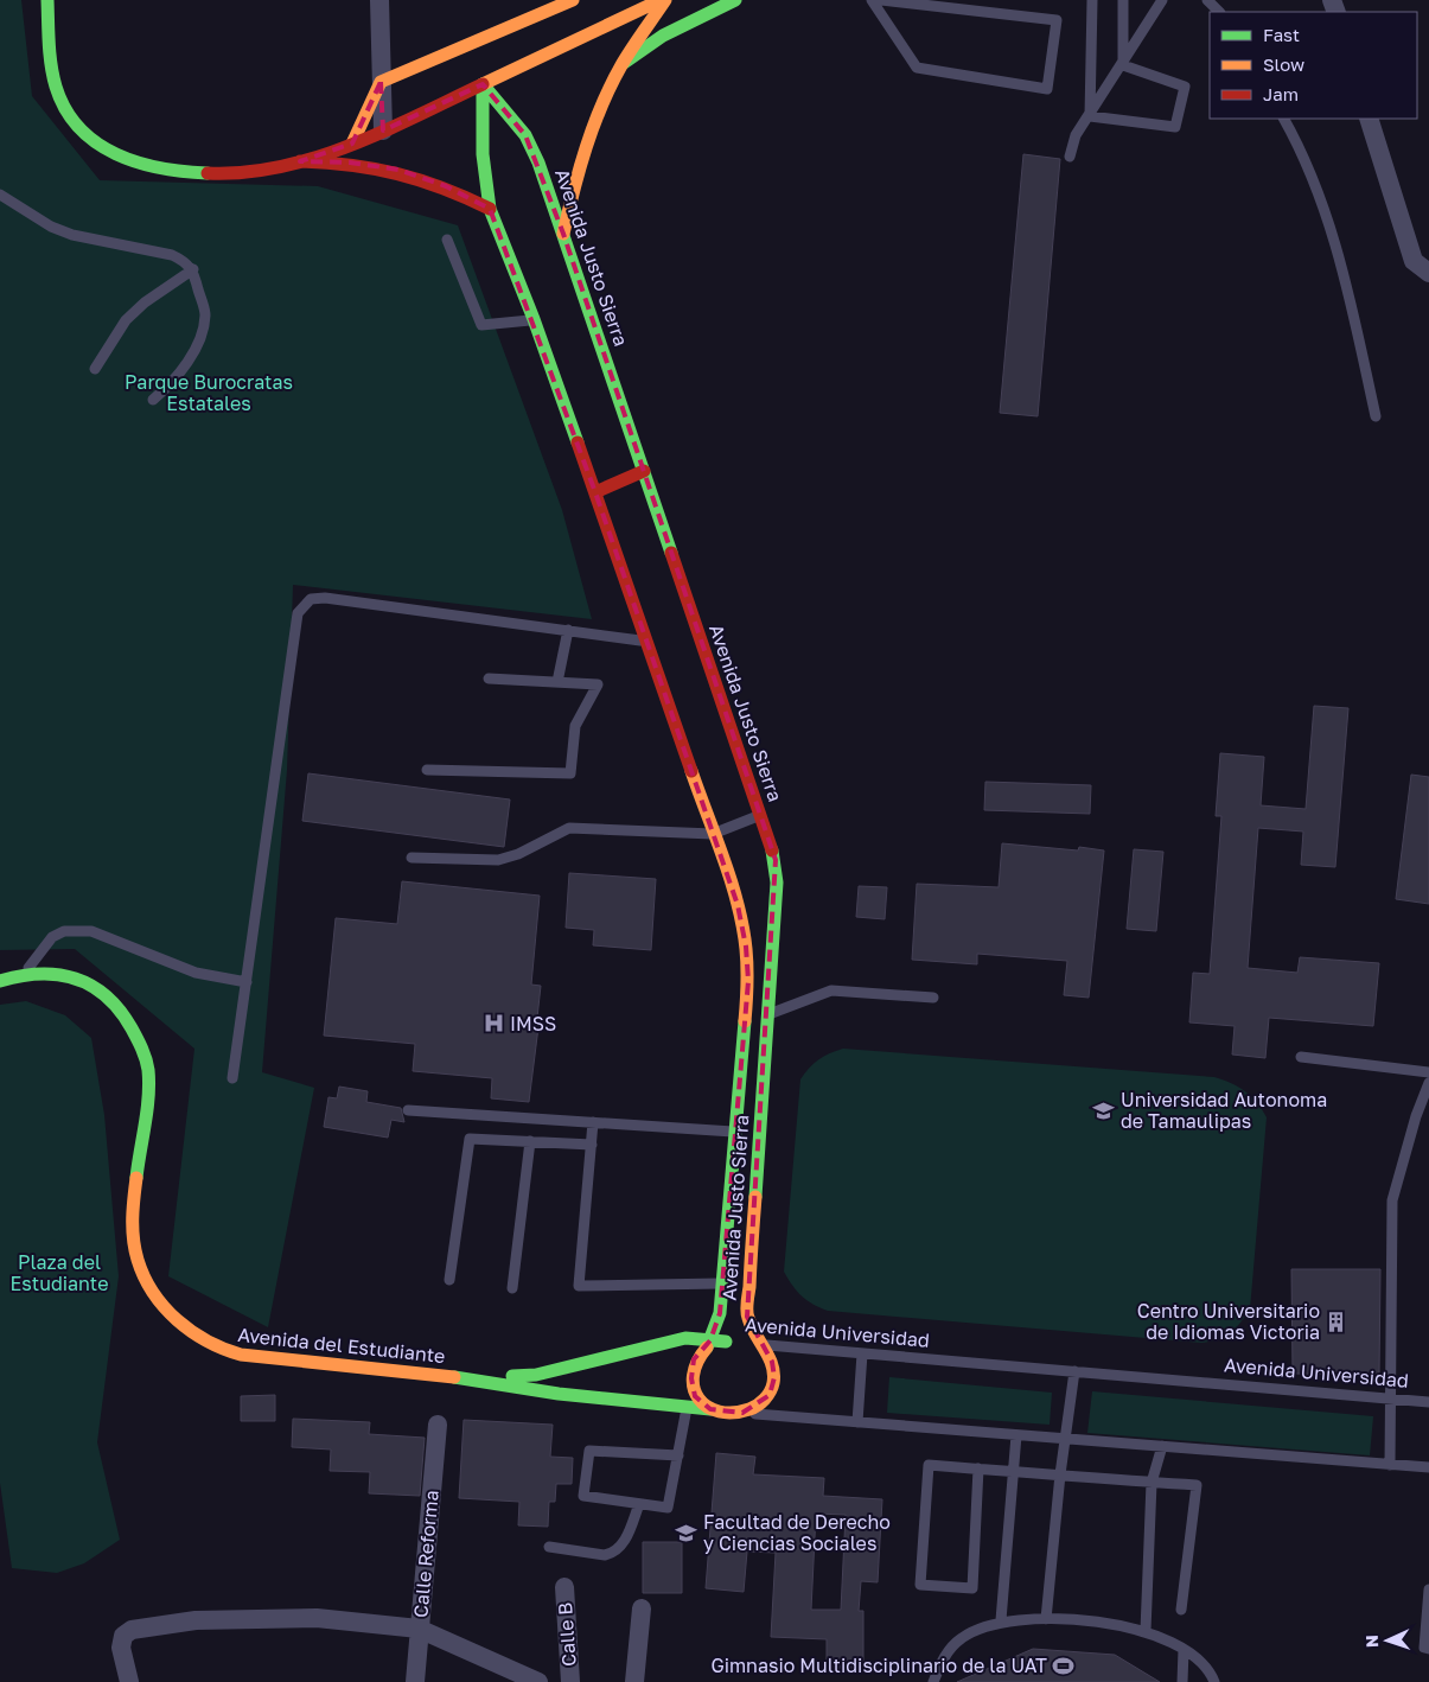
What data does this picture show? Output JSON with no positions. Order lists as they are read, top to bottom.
{
  "streets": {
    "main road": ["Avenida Justo Sierra", "Avenida Universidad", "Avenida del Estudiante"],
    "street": ["Calle Reforma", "Calle B"]
  },
  "crossings": [
    ["Avenida Justo Sierra", "Avenida Universidad"],
    ["Avenida Universidad", "Avenida del Estudiante"]
  ],
  "parks": ["Parque Burocratas Estatales", "Plaza del Estudiante"],
  "places": {
    "hospital": ["IMSS"],
    "school or university": ["Universidad Autonoma de Tamaulipas", "Facultad de Derecho y Ciencias Sociales"],
    "building": ["Centro Universitario de Idiomas Victoria"],
    "sports": ["Gimnasio Multidisciplinario de la UAT"]
  },
  "legend": ["Fast", "Slow", "Jam"],
  "north": "left"
}
